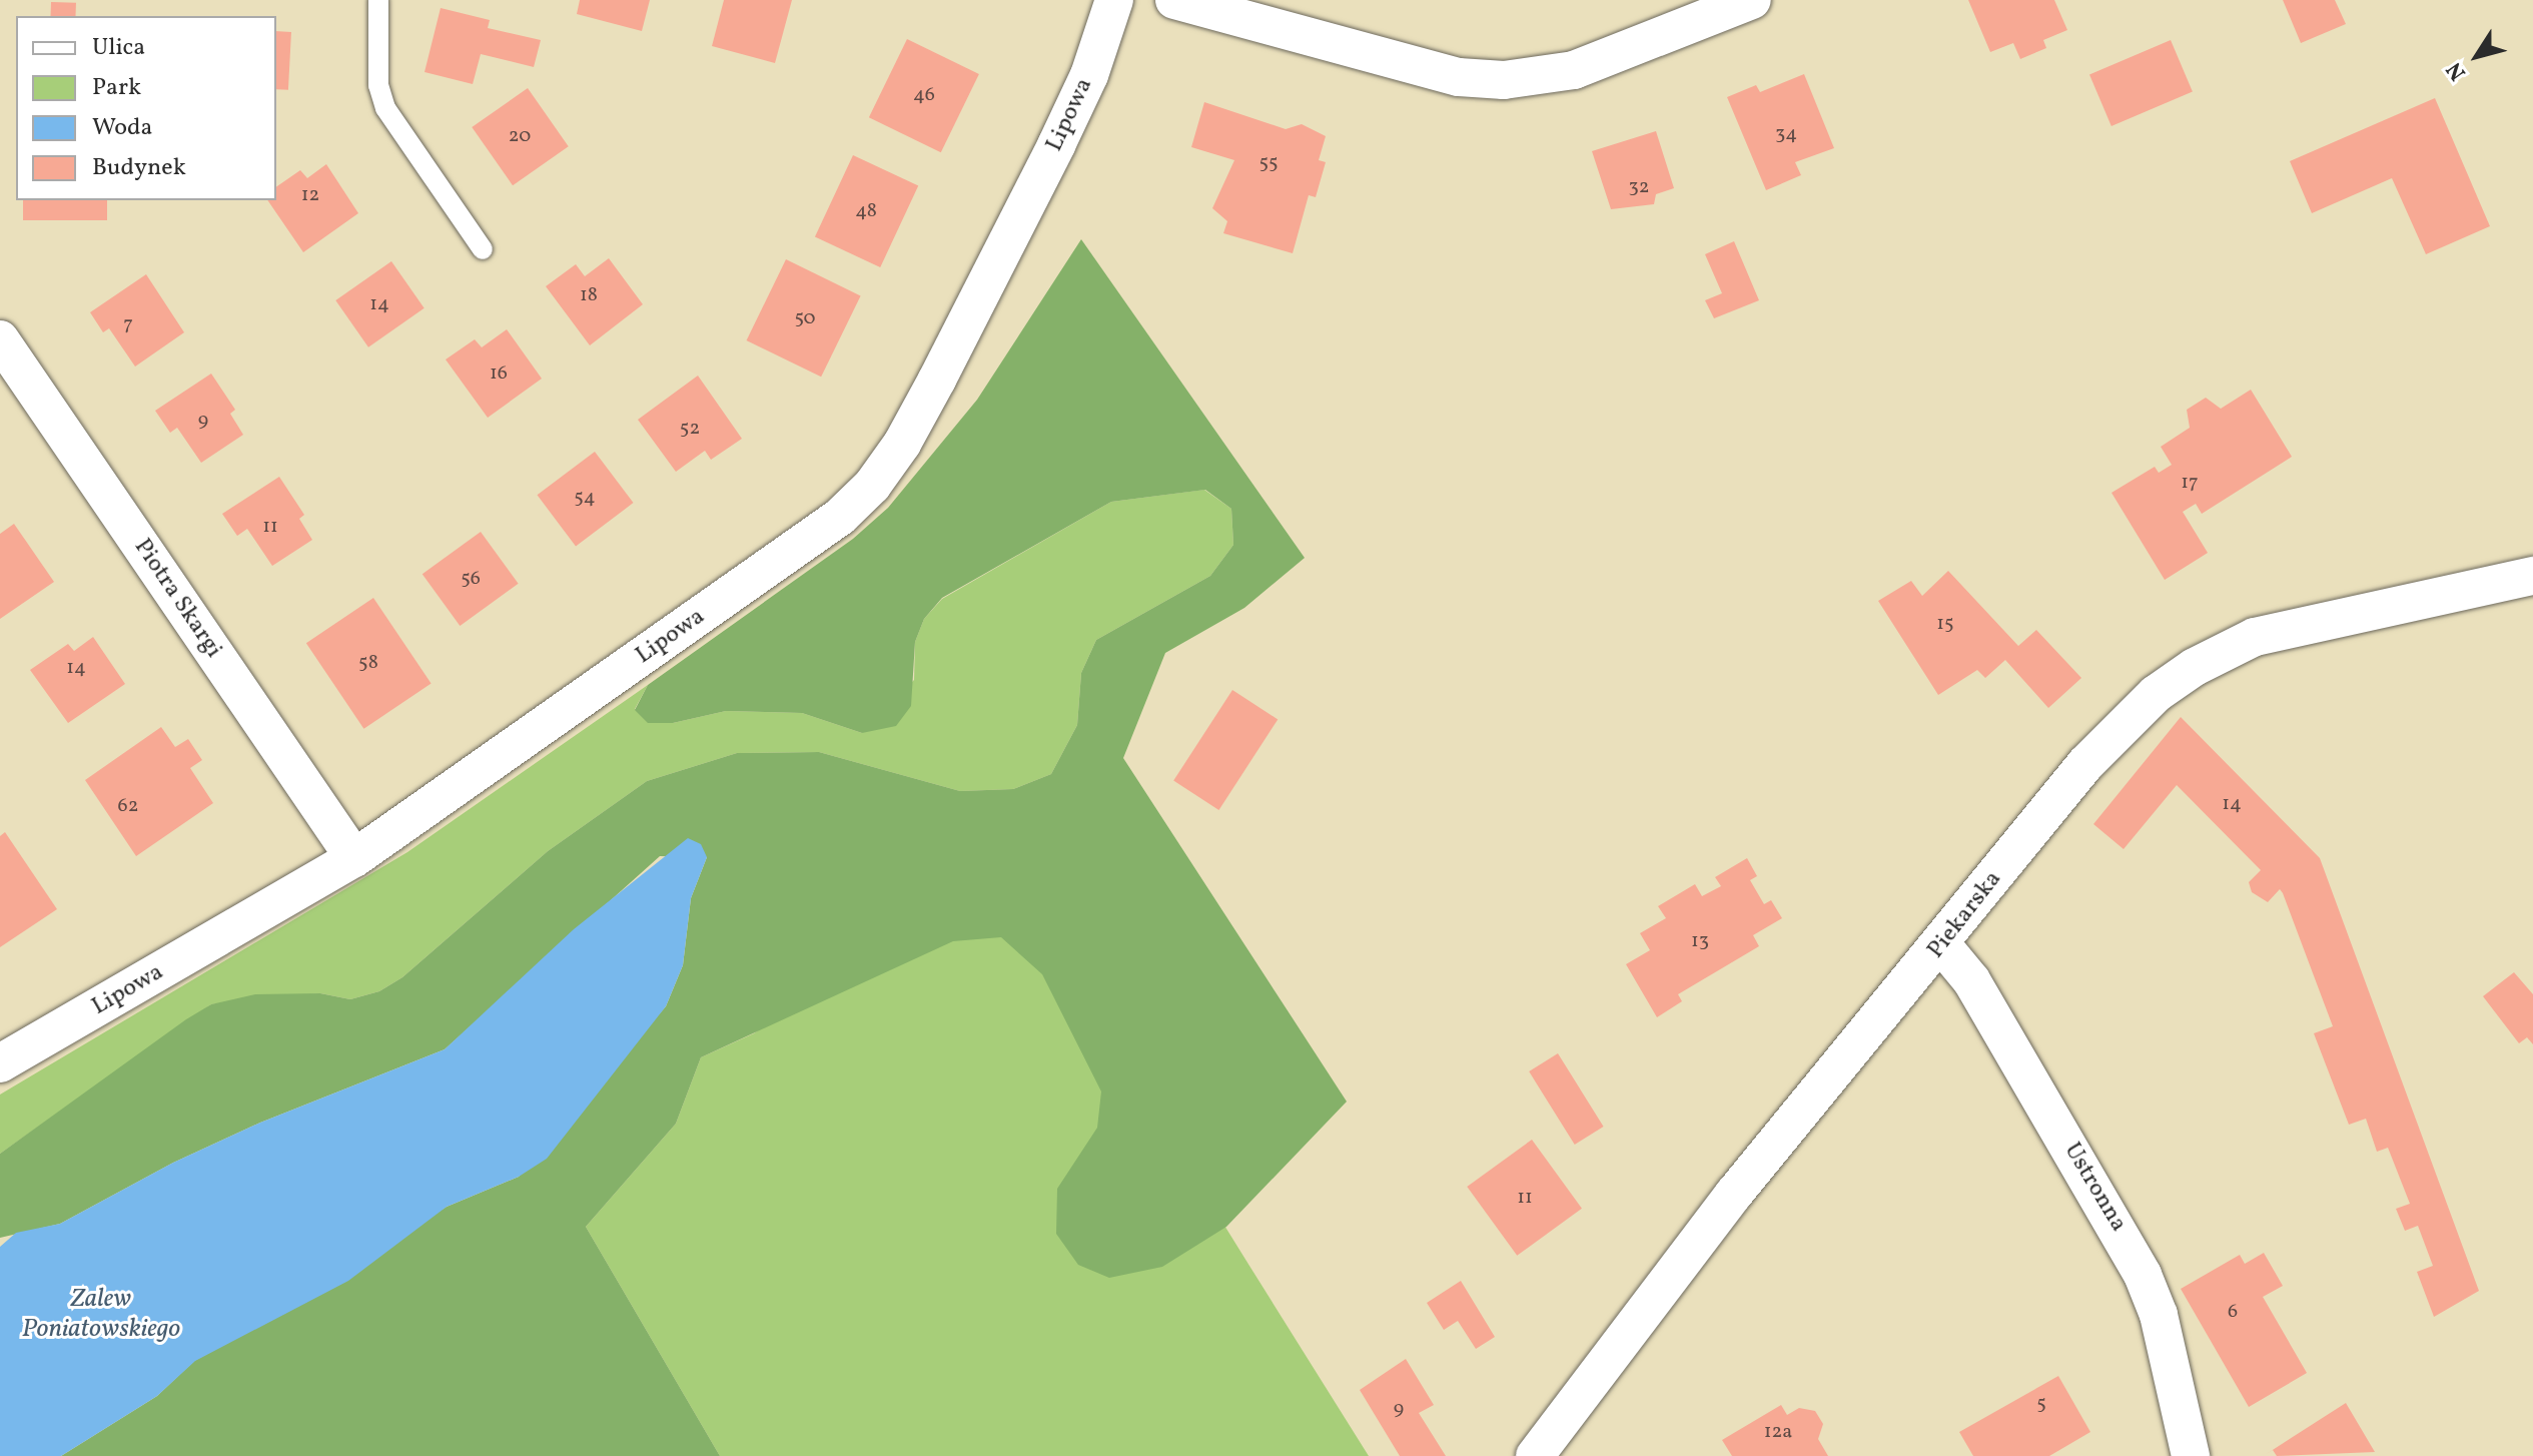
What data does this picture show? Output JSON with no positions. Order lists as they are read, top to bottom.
{
  "streets": {
    "street": [
      "Lipowa",
      "Piotra Skargi",
      "Piekarska",
      "Ustronna"
    ]
  },
  "crossings": [
    ["Lipowa", "Piotra Skargi"],
    ["Piekarska", "Ustronna"]
  ],
  "water": ["Zalew Poniatowskiego"],
  "house_numbers": [
    "46",
    "34",
    "20",
    "55",
    "32",
    "12",
    "48",
    "18",
    "14",
    "50",
    "7",
    "16",
    "9",
    "52",
    "17",
    "54",
    "11",
    "56",
    "15",
    "58",
    "14",
    "14",
    "62",
    "13",
    "11",
    "6",
    "5",
    "9",
    "12a"
  ],
  "legend": [
    "Ulica",
    "Park",
    "Woda",
    "Budynek"
  ],
  "north": "bottom left"
}
